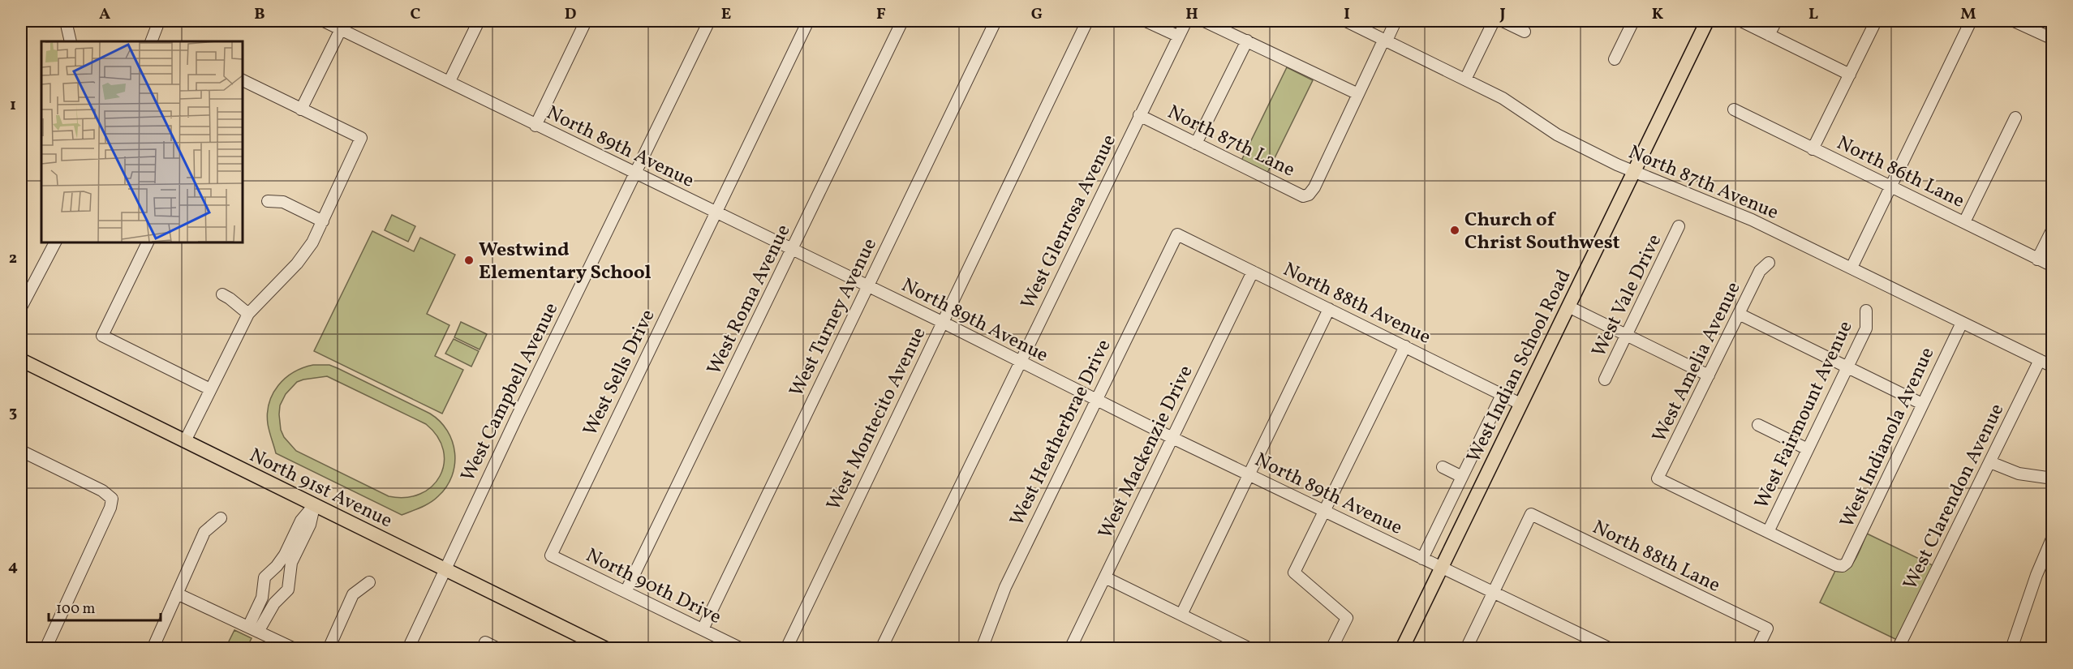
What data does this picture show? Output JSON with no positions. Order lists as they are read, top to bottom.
{
  "streets": {
    "main road": ["West Indian School Road", "North 91st Avenue"],
    "street": [
      "North 87th Lane",
      "North 89th Avenue",
      "North 86th Lane",
      "North 87th Avenue",
      "West Glenrosa Avenue",
      "West Vale Drive",
      "West Roma Avenue",
      "North 88th Avenue",
      "West Turney Avenue",
      "West Amelia Avenue",
      "West Sells Drive",
      "West Campbell Avenue",
      "West Fairmount Avenue",
      "West Montecito Avenue",
      "West Heatherbrae Drive",
      "West Indianola Avenue",
      "West Mackenzie Drive",
      "West Clarendon Avenue",
      "North 88th Lane",
      "North 90th Drive"
    ]
  },
  "crossings": [
    ["North 87th Lane", "West Glenrosa Avenue"],
    ["North 89th Avenue", "West Glenrosa Avenue"],
    ["North 89th Avenue", "West Roma Avenue"],
    ["North 89th Avenue", "West Turney Avenue"],
    ["North 89th Avenue", "West Indian School Road"],
    ["North 89th Avenue", "West Sells Drive"],
    ["North 89th Avenue", "West Campbell Avenue"],
    ["North 89th Avenue", "West Montecito Avenue"],
    ["North 89th Avenue", "West Heatherbrae Drive"],
    ["North 89th Avenue", "West Mackenzie Drive"],
    ["North 89th Avenue", "North 88th Lane"],
    ["North 87th Avenue", "West Indian School Road"],
    ["North 87th Avenue", "West Indianola Avenue"],
    ["North 87th Avenue", "West Clarendon Avenue"],
    ["West Roma Avenue", "North 90th Drive"],
    ["North 88th Avenue", "West Indian School Road"],
    ["North 88th Avenue", "West Heatherbrae Drive"],
    ["North 88th Avenue", "West Mackenzie Drive"],
    ["West Turney Avenue", "North 90th Drive"],
    ["West Amelia Avenue", "West Fairmount Avenue"],
    ["West Amelia Avenue", "West Indianola Avenue"],
    ["West Sells Drive", "North 90th Drive"],
    ["West Campbell Avenue", "North 91st Avenue"],
    ["West Fairmount Avenue", "West Indianola Avenue"]
  ],
  "places": ["Church of Christ Southwest", "Westwind Elementary School"],
  "scale_bar": "100 m",
  "grid": {
    "columns": [
      "A",
      "B",
      "C",
      "D",
      "E",
      "F",
      "G",
      "H",
      "I",
      "J",
      "K",
      "L",
      "M"
    ],
    "rows": [
      "1",
      "2",
      "3",
      "4"
    ]
  }
}
